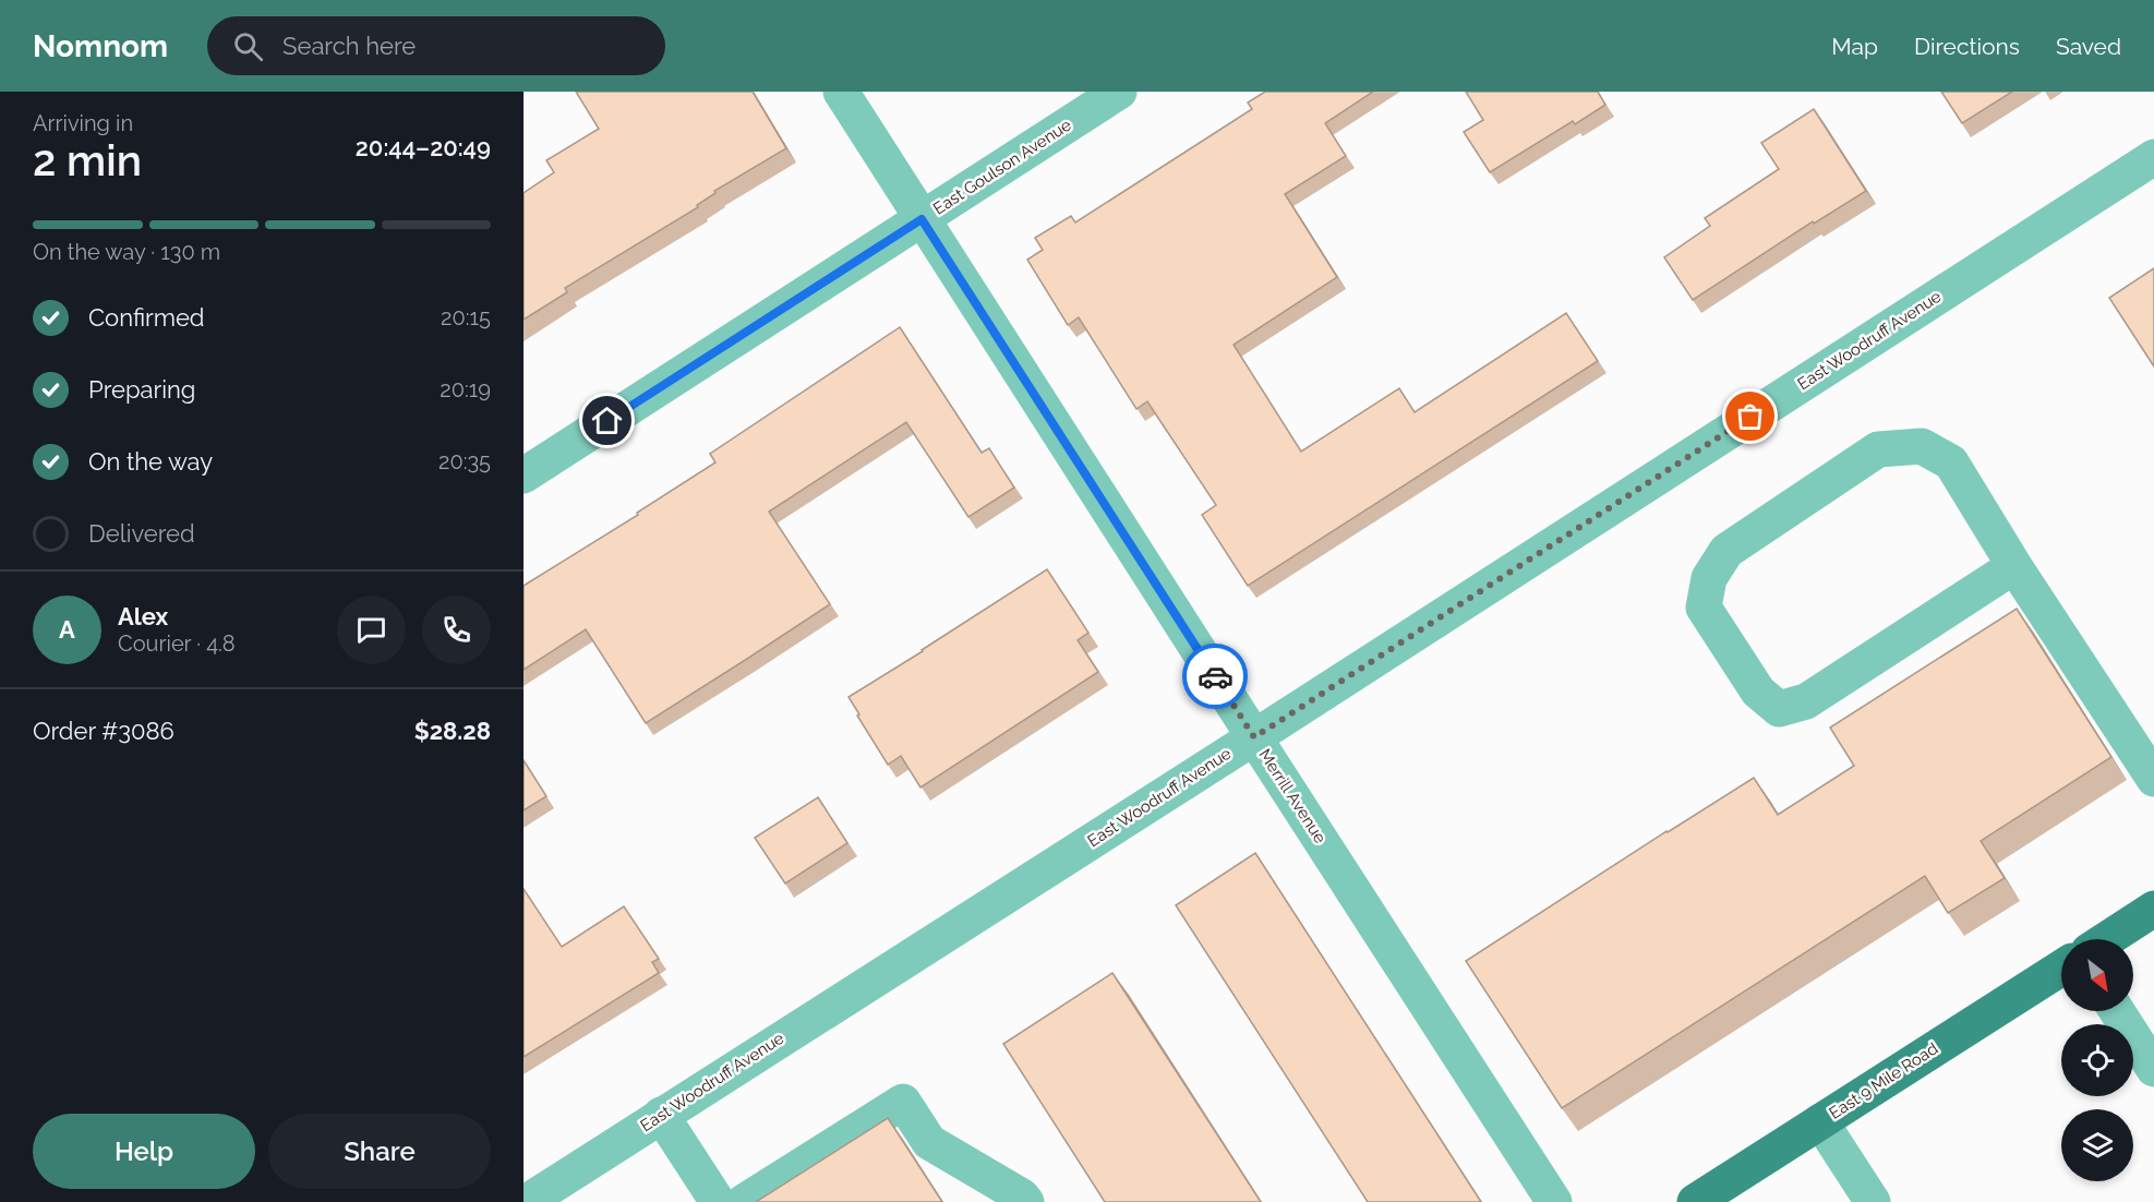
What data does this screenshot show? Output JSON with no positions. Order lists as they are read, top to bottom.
{
  "streets": {
    "main road": ["East 9 Mile Road"],
    "street": ["East Goulson Avenue", "East Woodruff Avenue", "Merrill Avenue"]
  },
  "crossings": [
    ["East Goulson Avenue", "Merrill Avenue"],
    ["East Woodruff Avenue", "Merrill Avenue"]
  ],
  "north": "bottom right",
  "page": {
    "header": "Nomnom",
    "search": "Search here",
    "nav": ["Map", "Directions", "Saved"],
    "heading": ["2 min", "Arriving in", "20:44–20:49"],
    "panel": [
      "Alex",
      "Courier · 4.8",
      "Order #3086",
      "$28.28"
    ],
    "bar": "On the way · 130 m",
    "list": [
      ["Confirmed", "20:15"],
      ["Preparing", "20:19"],
      ["On the way", "20:35"],
      "Delivered"
    ],
    "round": "A",
    "buttons": ["Help", "Share"]
  }
}
